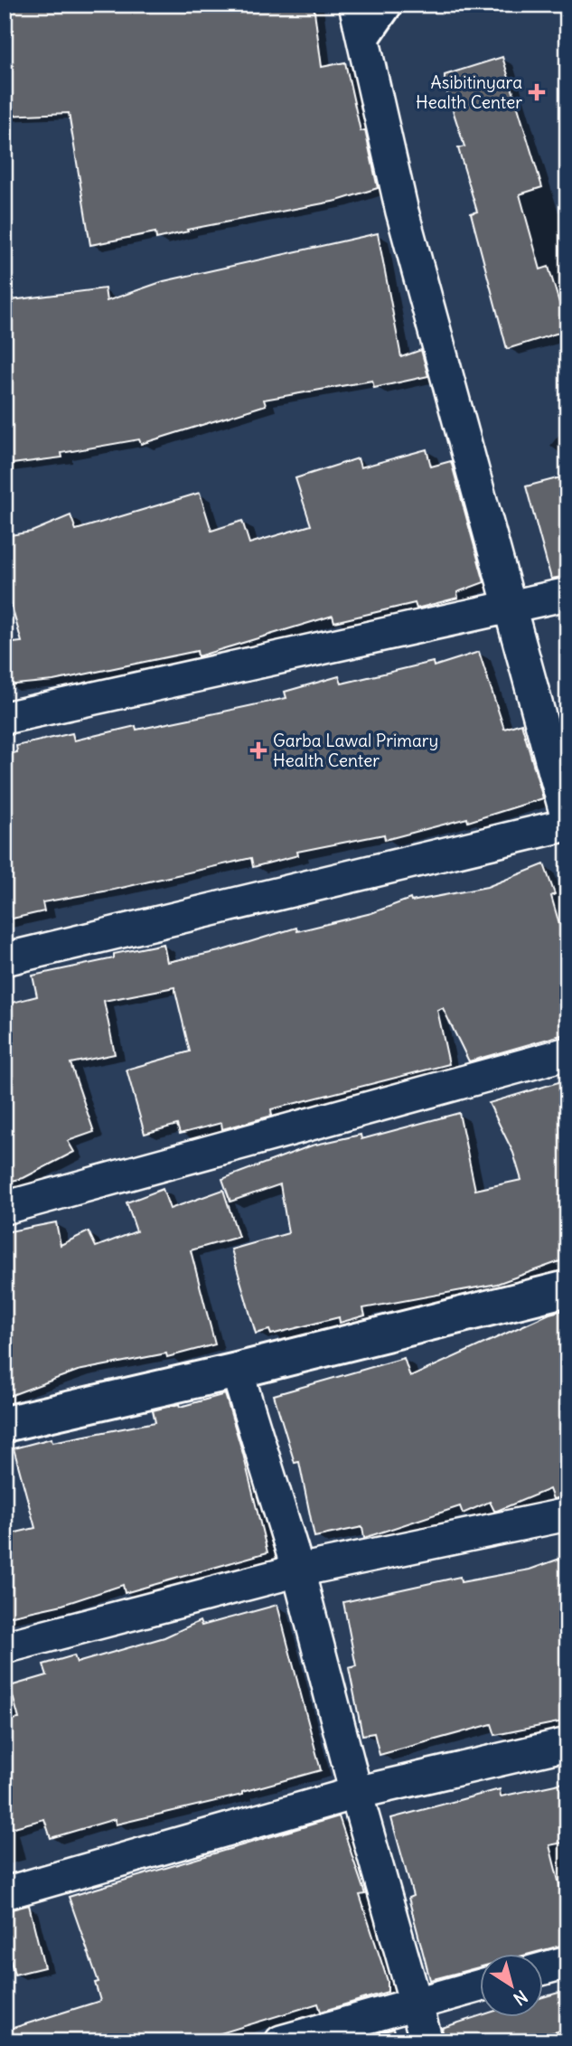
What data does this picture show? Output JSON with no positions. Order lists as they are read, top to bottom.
{
  "places": {
    "health": ["Asibitinyara Health Center", "Garba Lawal Primary Health Center"]
  },
  "north": "bottom right"
}
